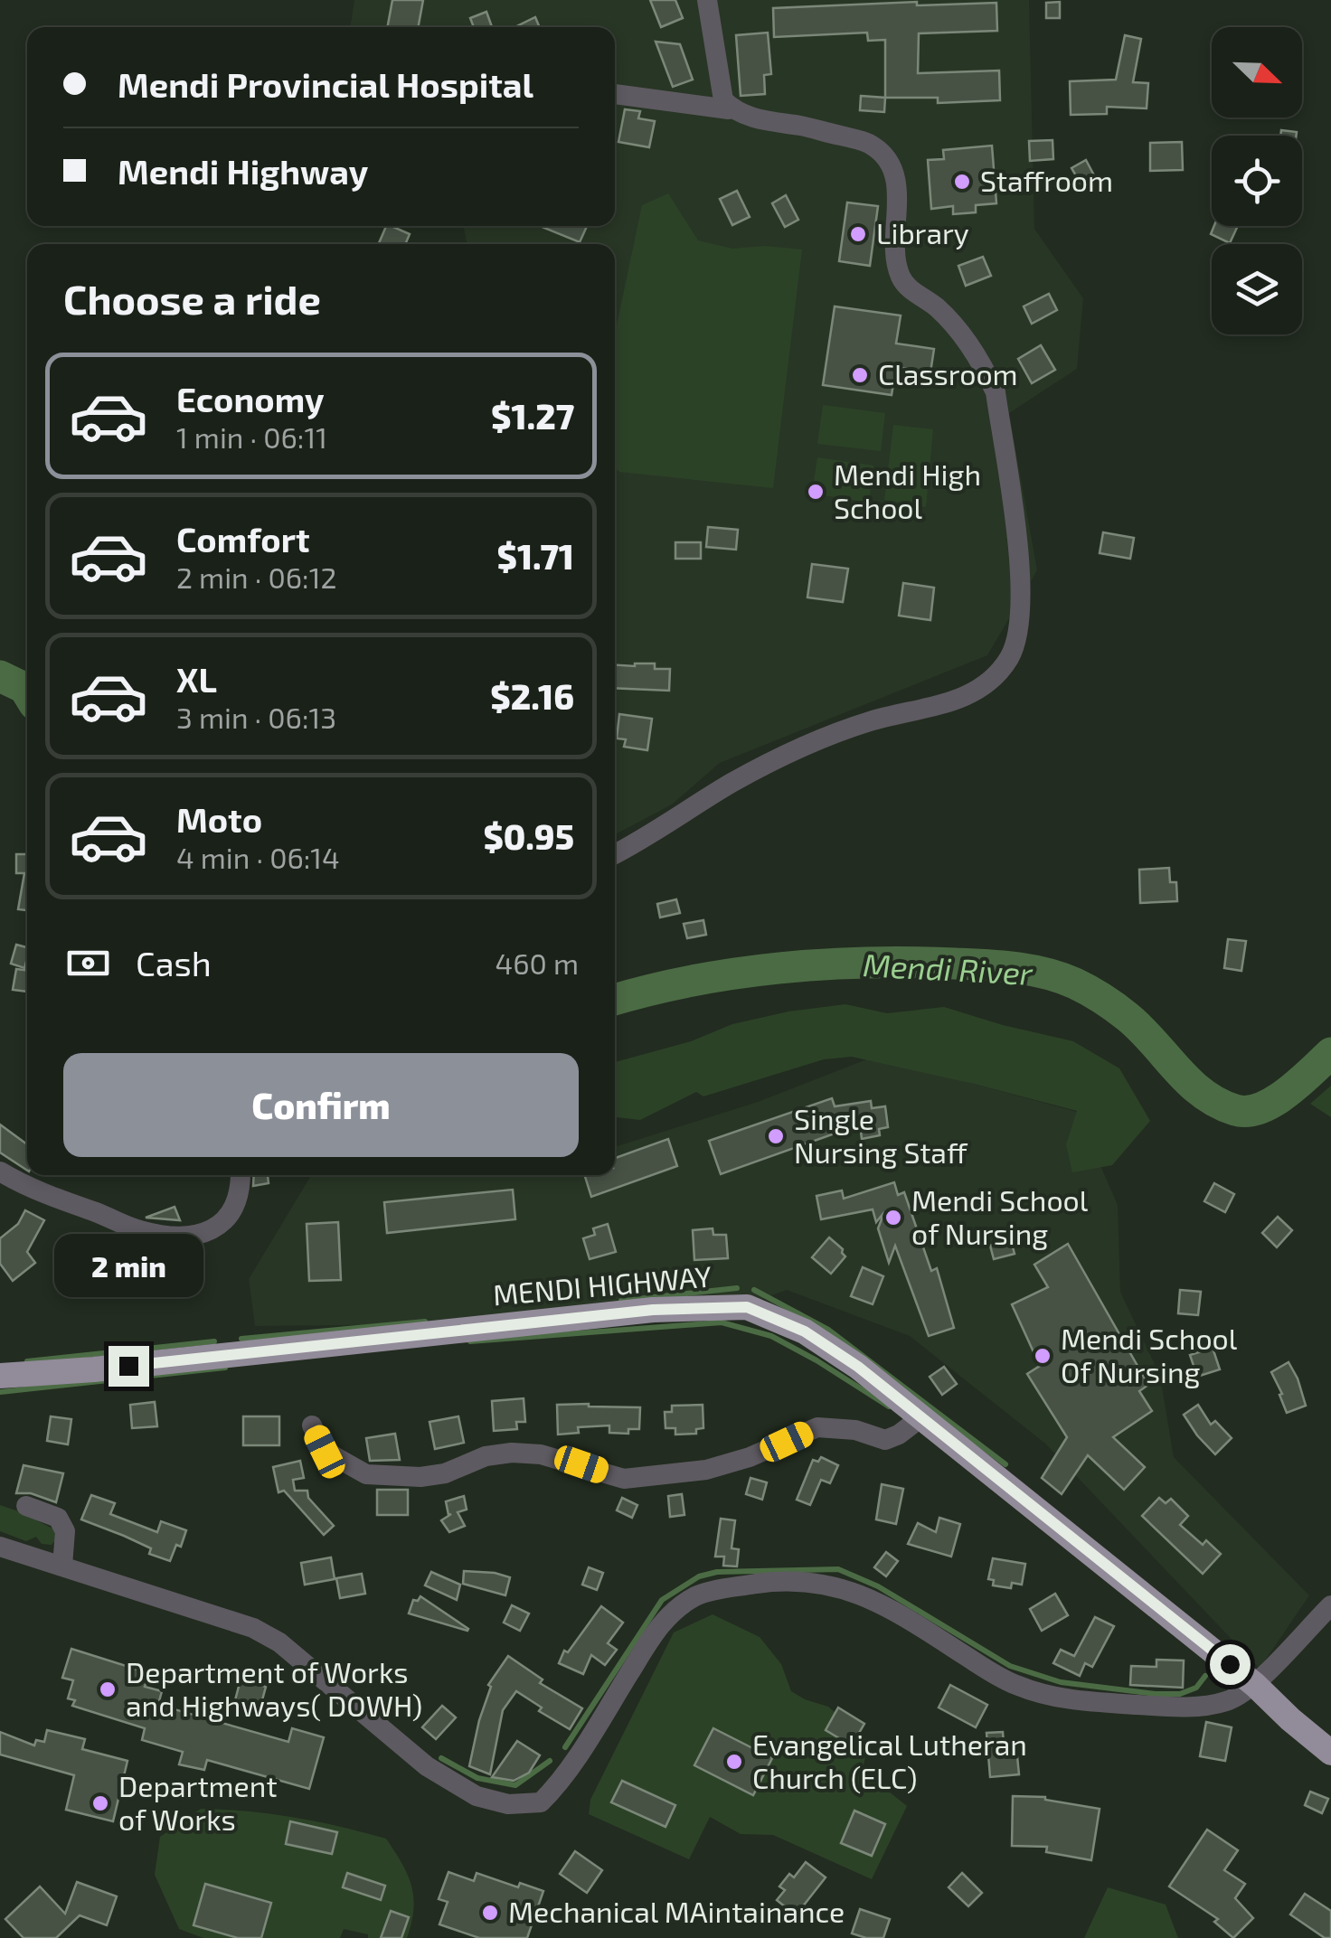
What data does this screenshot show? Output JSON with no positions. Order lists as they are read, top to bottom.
{
  "streets": {
    "main road": ["MENDI HIGHWAY"]
  },
  "water": ["Mendi River"],
  "places": [
    "Staffroom",
    "Library",
    "Classroom",
    "Mendi High School",
    "Single Nursing Staff",
    "Mendi School of Nursing",
    "Mendi School Of Nursing",
    "Department of Works and Highways( DOWH)",
    "Evangelical Lutheran Church (ELC)",
    "Department of Works",
    "Mechanical MAintainance"
  ],
  "north": "bottom right",
  "page": {
    "banner": ["Mendi Provincial Hospital", "Mendi Highway"],
    "heading": "Choose a ride",
    "list": [
      {
        "name": "Economy",
        "note": "1 min · 06:11",
        "value": "$1.27"
      },
      {
        "name": "Comfort",
        "note": "2 min · 06:12",
        "value": "$1.71"
      },
      {
        "name": "XL",
        "note": "3 min · 06:13",
        "value": "$2.16"
      },
      {
        "name": "Moto",
        "note": "4 min · 06:14",
        "value": "$0.95"
      }
    ],
    "pay": ["Cash", "460 m"],
    "buttons": "Confirm",
    "bubble": "2 min"
  }
}
